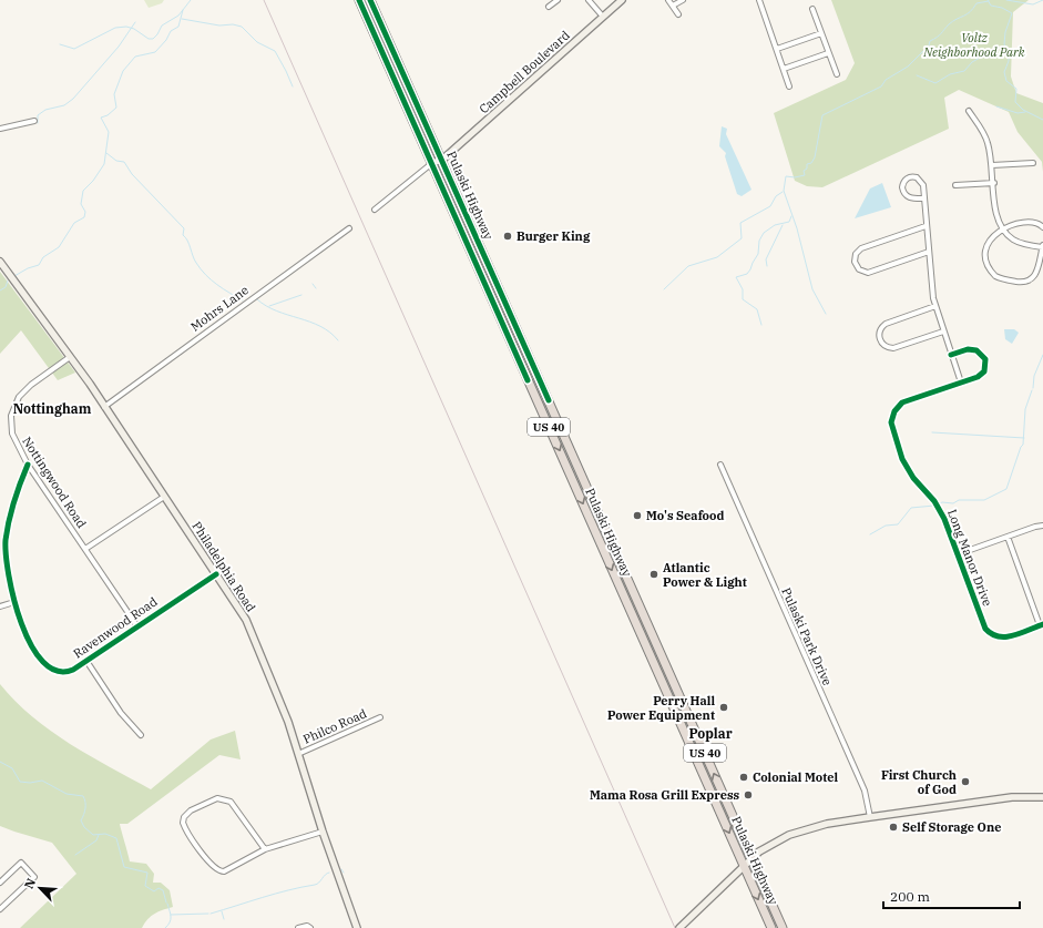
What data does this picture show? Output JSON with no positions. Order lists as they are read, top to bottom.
{
  "streets": {
    "highway": ["Pulaski Highway", "US 40"],
    "main road": ["Campbell Boulevard", "Philadelphia Road"],
    "street": [
      "Mohrs Lane",
      "Nottingwood Road",
      "Long Manor Drive",
      "Ravenwood Road",
      "Pulaski Park Drive",
      "Philco Road"
    ]
  },
  "crossings": [
    ["Campbell Boulevard", "Pulaski Highway"],
    ["Mohrs Lane", "Philadelphia Road"],
    ["Nottingwood Road", "Philadelphia Road"],
    ["Nottingwood Road", "Ravenwood Road"],
    ["Philadelphia Road", "Ravenwood Road"],
    ["Philadelphia Road", "Philco Road"]
  ],
  "districts": ["Nottingham", "Poplar"],
  "parks": ["Voltz Neighborhood Park"],
  "places": [
    "Burger King",
    "Mo's Seafood",
    "Atlantic Power & Light",
    "Perry Hall Power Equipment",
    "Colonial Motel",
    "First Church of God",
    "Mama Rosa Grill Express",
    "Self Storage One"
  ],
  "scale_bar": "200 m",
  "north": "top left"
}
